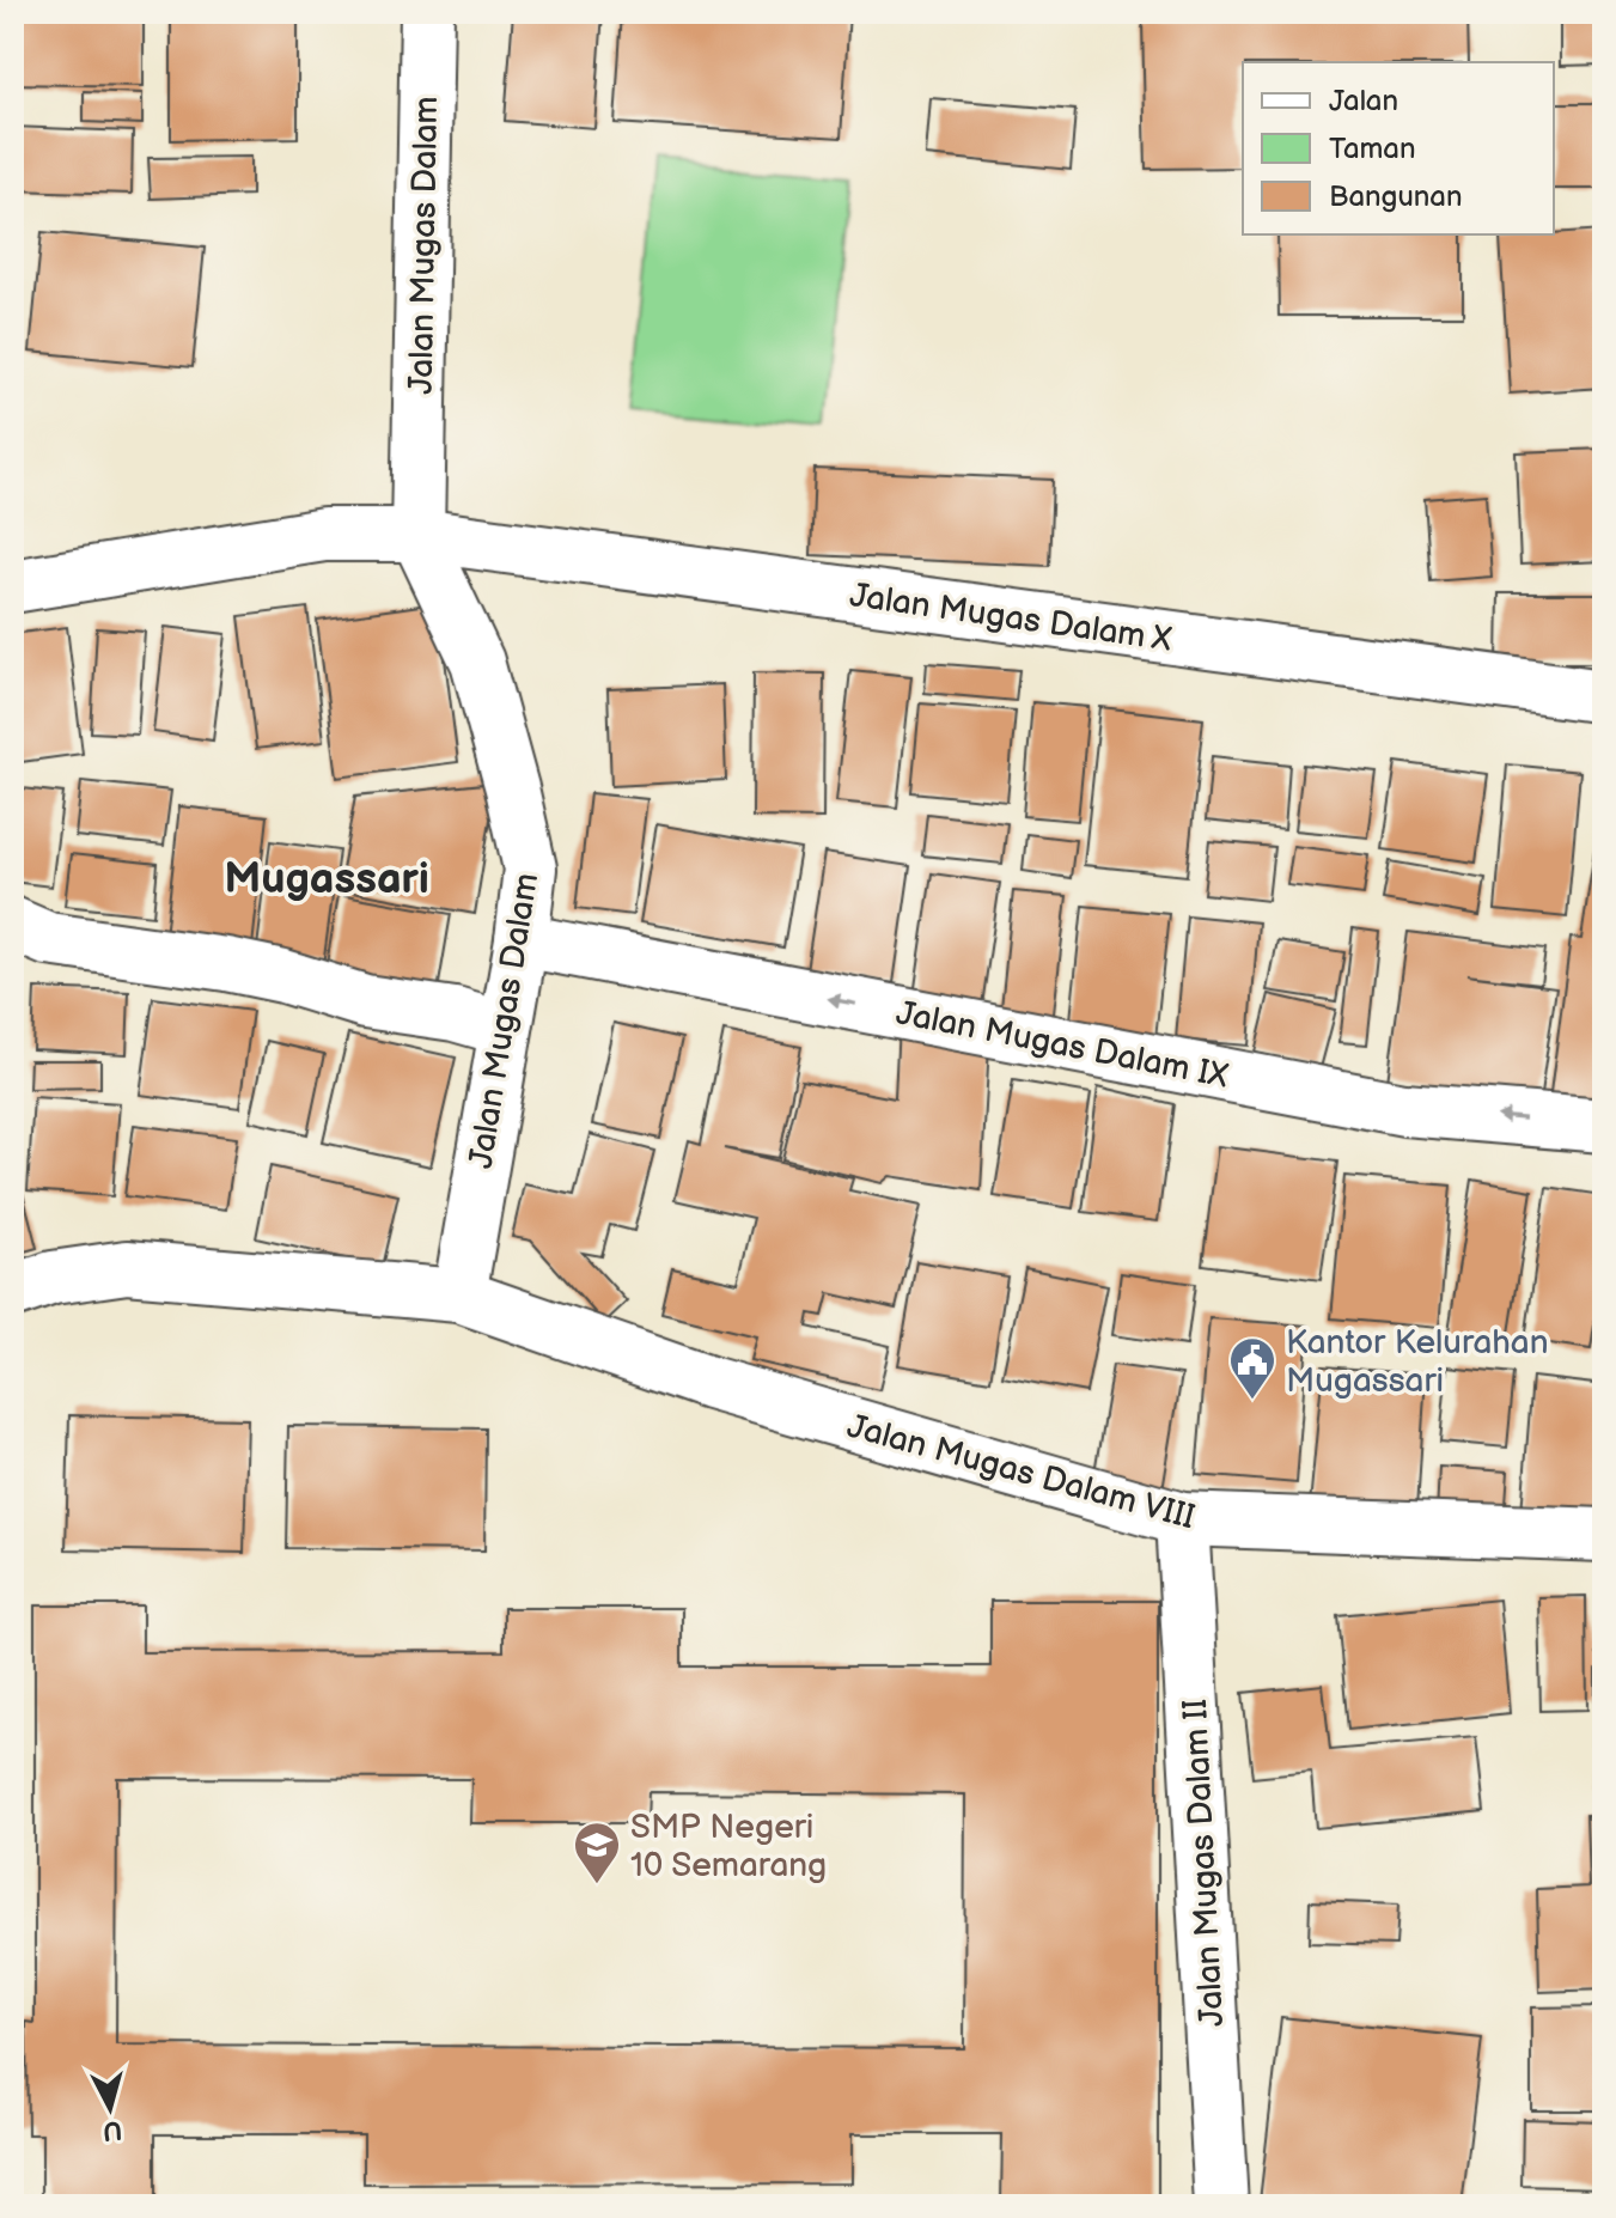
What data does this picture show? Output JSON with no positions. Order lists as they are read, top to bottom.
{
  "streets": {
    "street": [
      "Jalan Mugas Dalam",
      "Jalan Mugas Dalam X",
      "Jalan Mugas Dalam IX",
      "Jalan Mugas Dalam VIII",
      "Jalan Mugas Dalam II"
    ]
  },
  "crossings": [
    ["Jalan Mugas Dalam", "Jalan Mugas Dalam X"],
    ["Jalan Mugas Dalam", "Jalan Mugas Dalam IX"],
    ["Jalan Mugas Dalam", "Jalan Mugas Dalam VIII"],
    ["Jalan Mugas Dalam VIII", "Jalan Mugas Dalam II"]
  ],
  "one_way": ["Jalan Mugas Dalam IX"],
  "districts": ["Mugassari"],
  "places": {
    "public building": ["Kantor Kelurahan Mugassari"],
    "school or university": ["SMP Negeri 10 Semarang"]
  },
  "legend": ["Jalan", "Taman", "Bangunan"],
  "north": "bottom"
}
